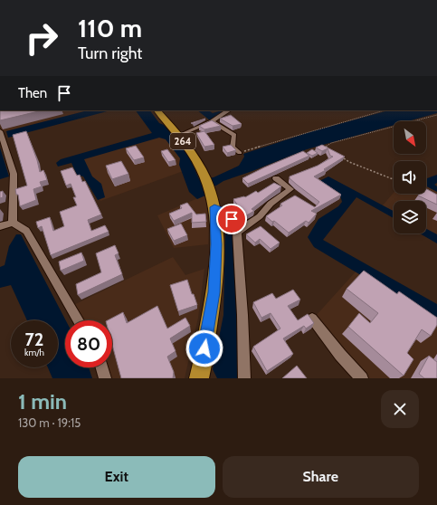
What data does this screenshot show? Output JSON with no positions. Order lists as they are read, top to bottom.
{
  "streets": {
    "highway": ["264"]
  },
  "north": "bottom right",
  "page": {
    "turn": ["110 m", "Turn right"],
    "then": "Then",
    "speed": "72 km/h",
    "limit": "80",
    "heading": ["1 min", "130 m · 19:15"],
    "buttons": ["Exit", "Share"]
  }
}
